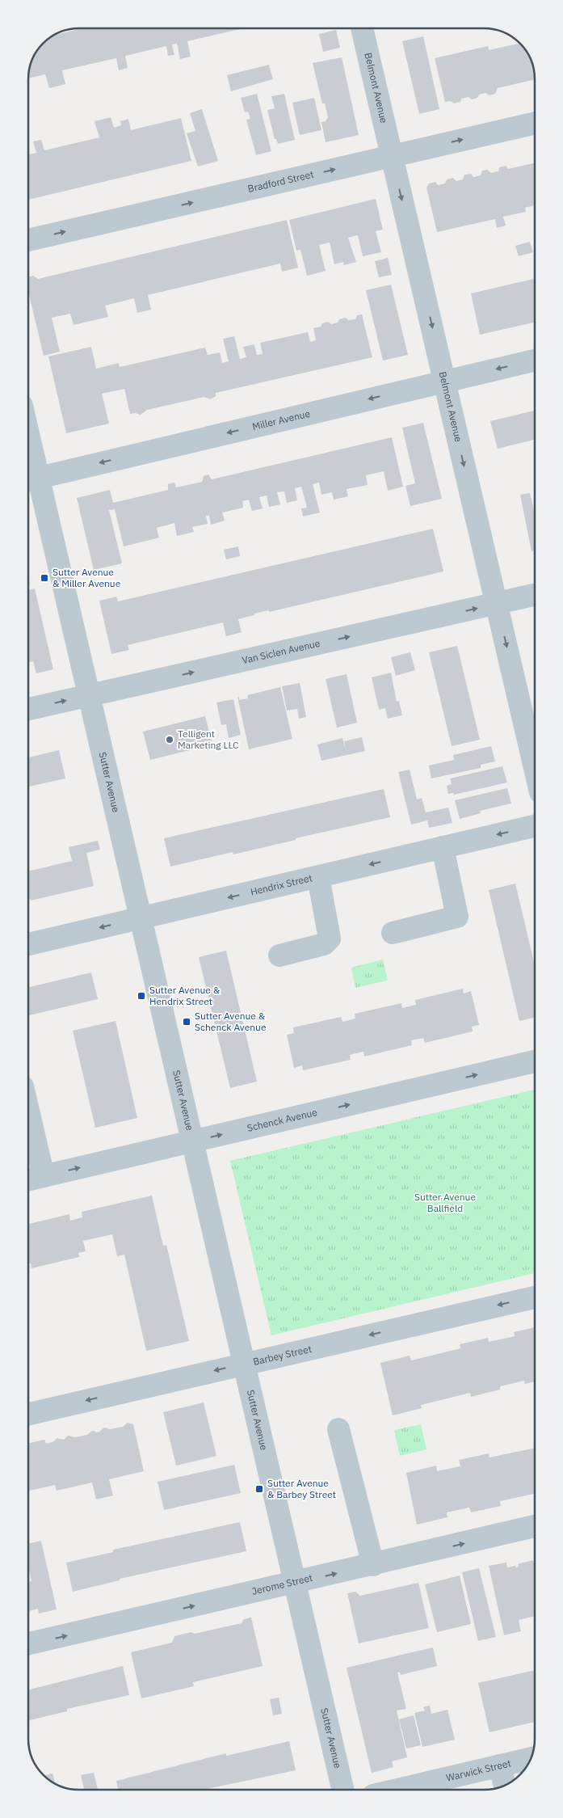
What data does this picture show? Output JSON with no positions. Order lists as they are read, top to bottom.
{
  "streets": {
    "street": [
      "Belmont Avenue",
      "Bradford Street",
      "Miller Avenue",
      "Van Siclen Avenue",
      "Sutter Avenue",
      "Hendrix Street",
      "Schenck Avenue",
      "Barbey Street",
      "Jerome Street",
      "Warwick Street"
    ]
  },
  "crossings": [
    ["Belmont Avenue", "Bradford Street"],
    ["Belmont Avenue", "Miller Avenue"],
    ["Belmont Avenue", "Van Siclen Avenue"],
    ["Miller Avenue", "Sutter Avenue"],
    ["Van Siclen Avenue", "Sutter Avenue"],
    ["Sutter Avenue", "Hendrix Street"],
    ["Sutter Avenue", "Schenck Avenue"],
    ["Sutter Avenue", "Barbey Street"],
    ["Sutter Avenue", "Jerome Street"]
  ],
  "one_way": [
    "Belmont Avenue",
    "Bradford Street",
    "Miller Avenue",
    "Van Siclen Avenue",
    "Hendrix Street",
    "Schenck Avenue",
    "Barbey Street",
    "Jerome Street"
  ],
  "parks": ["Sutter Avenue Ballfield"],
  "places": {
    "transit": [
      "Sutter Avenue & Miller Avenue",
      "Sutter Avenue & Hendrix Street",
      "Sutter Avenue & Schenck Avenue",
      "Sutter Avenue & Barbey Street"
    ],
    "other": ["Telligent Marketing LLC"]
  }
}
